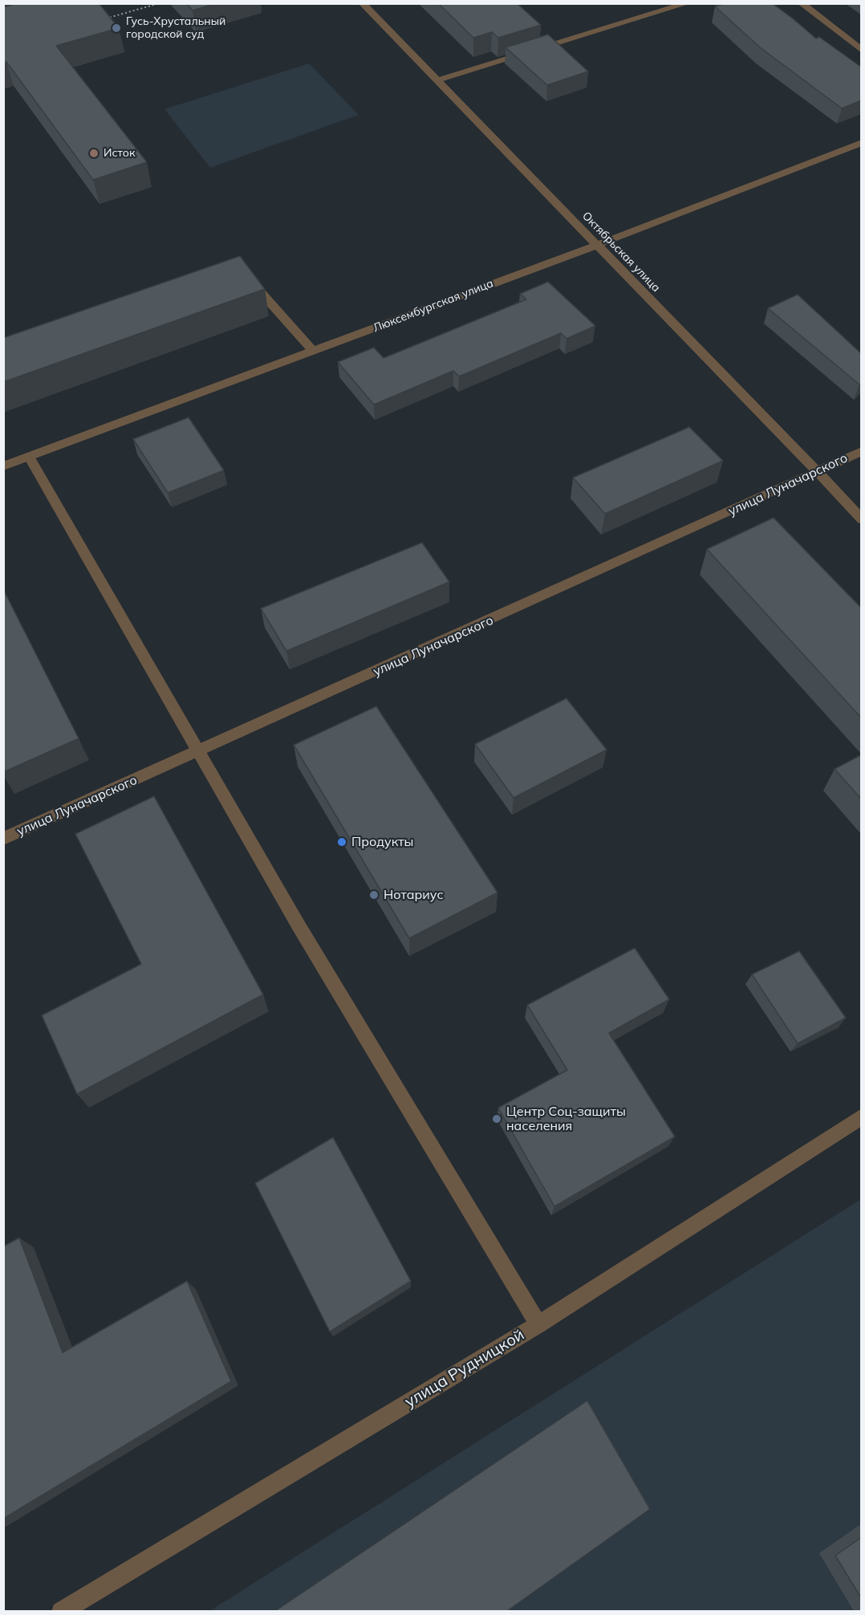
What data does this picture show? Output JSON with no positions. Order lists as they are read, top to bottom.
{
  "streets": {
    "street": [
      "Октябрьская улица",
      "Люксембургская улица",
      "улица Луначарского",
      "улица Рудницкой"
    ]
  },
  "crossings": [
    ["Октябрьская улица", "Люксембургская улица"],
    ["Октябрьская улица", "улица Луначарского"]
  ],
  "places": [
    "Гусь-Хрустальный городской суд",
    "Исток",
    "Продукты",
    "Нотариус",
    "Центр Соц-защиты населения"
  ]
}
